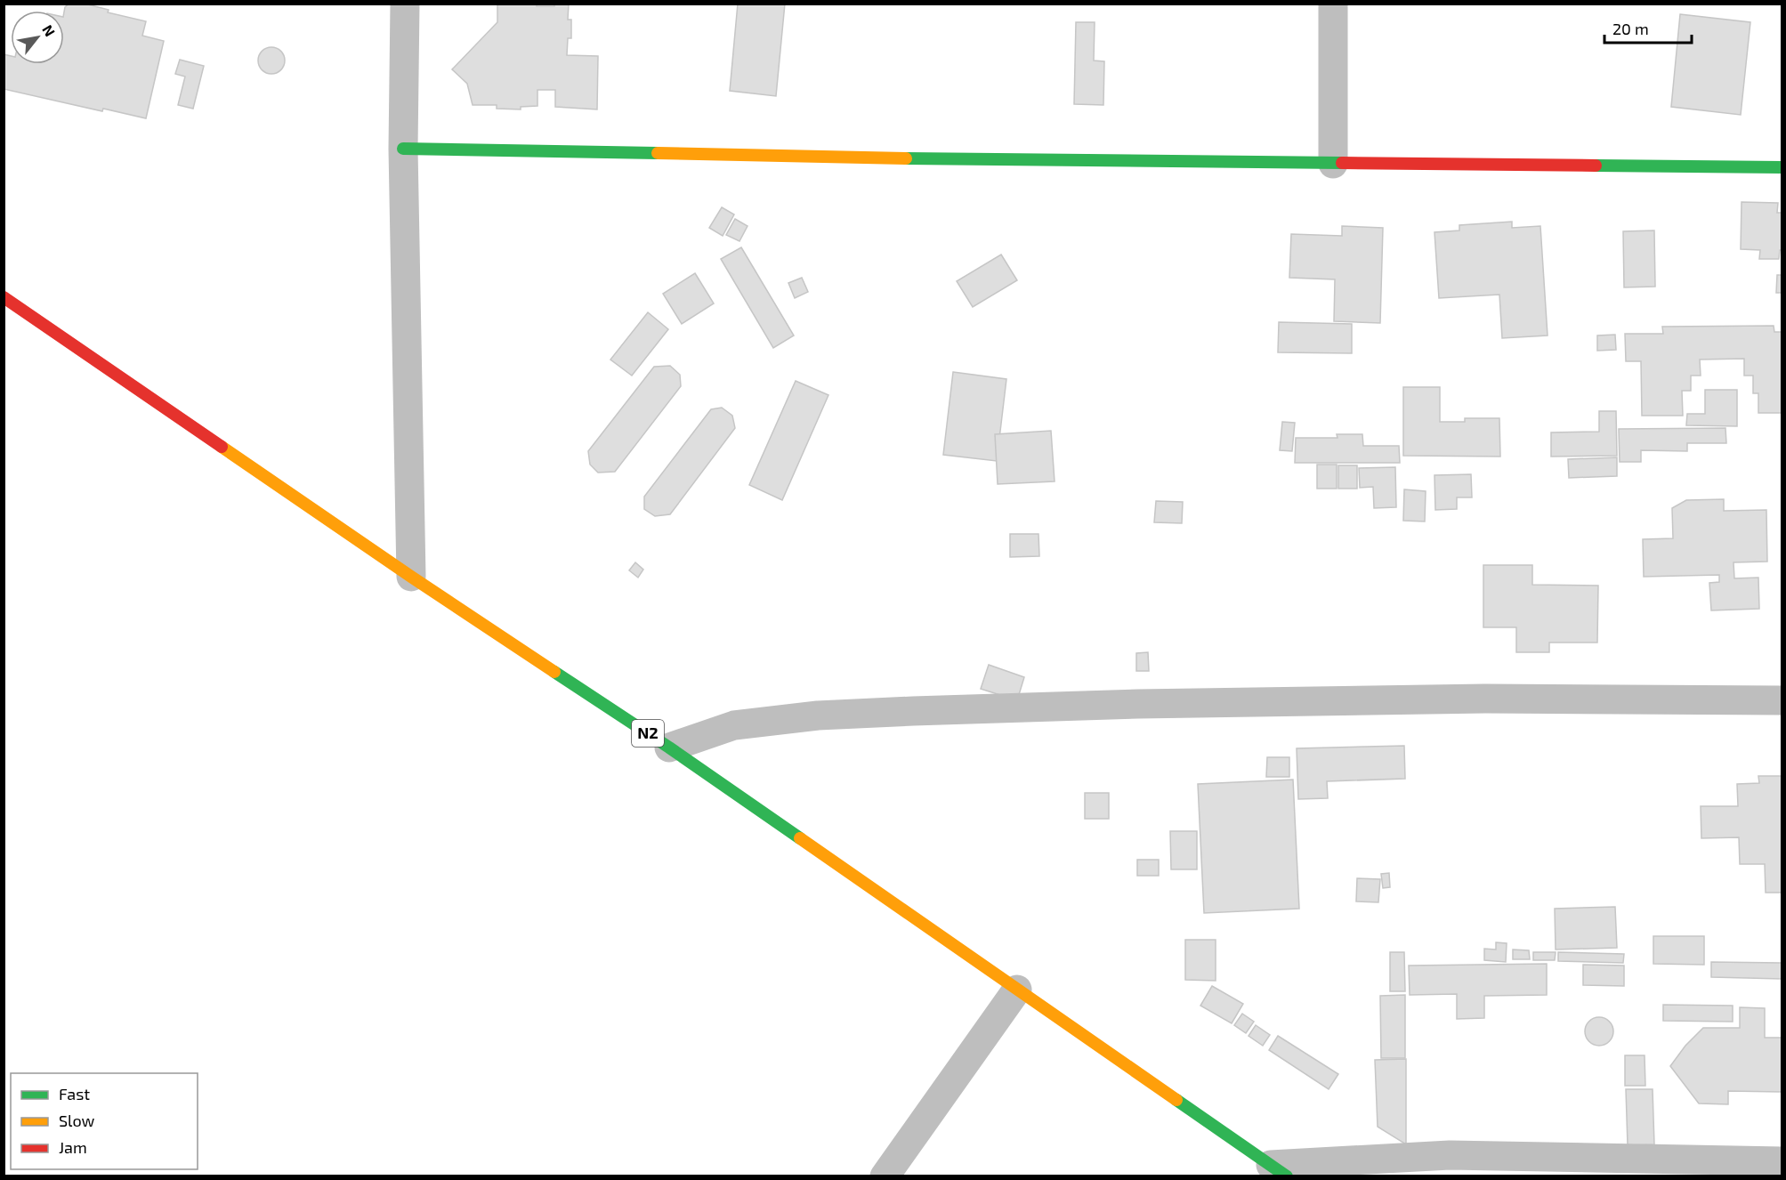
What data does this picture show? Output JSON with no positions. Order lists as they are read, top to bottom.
{
  "streets": {
    "main road": ["N2"]
  },
  "legend": ["Fast", "Slow", "Jam"],
  "scale_bar": "20 m",
  "north": "top right"
}
